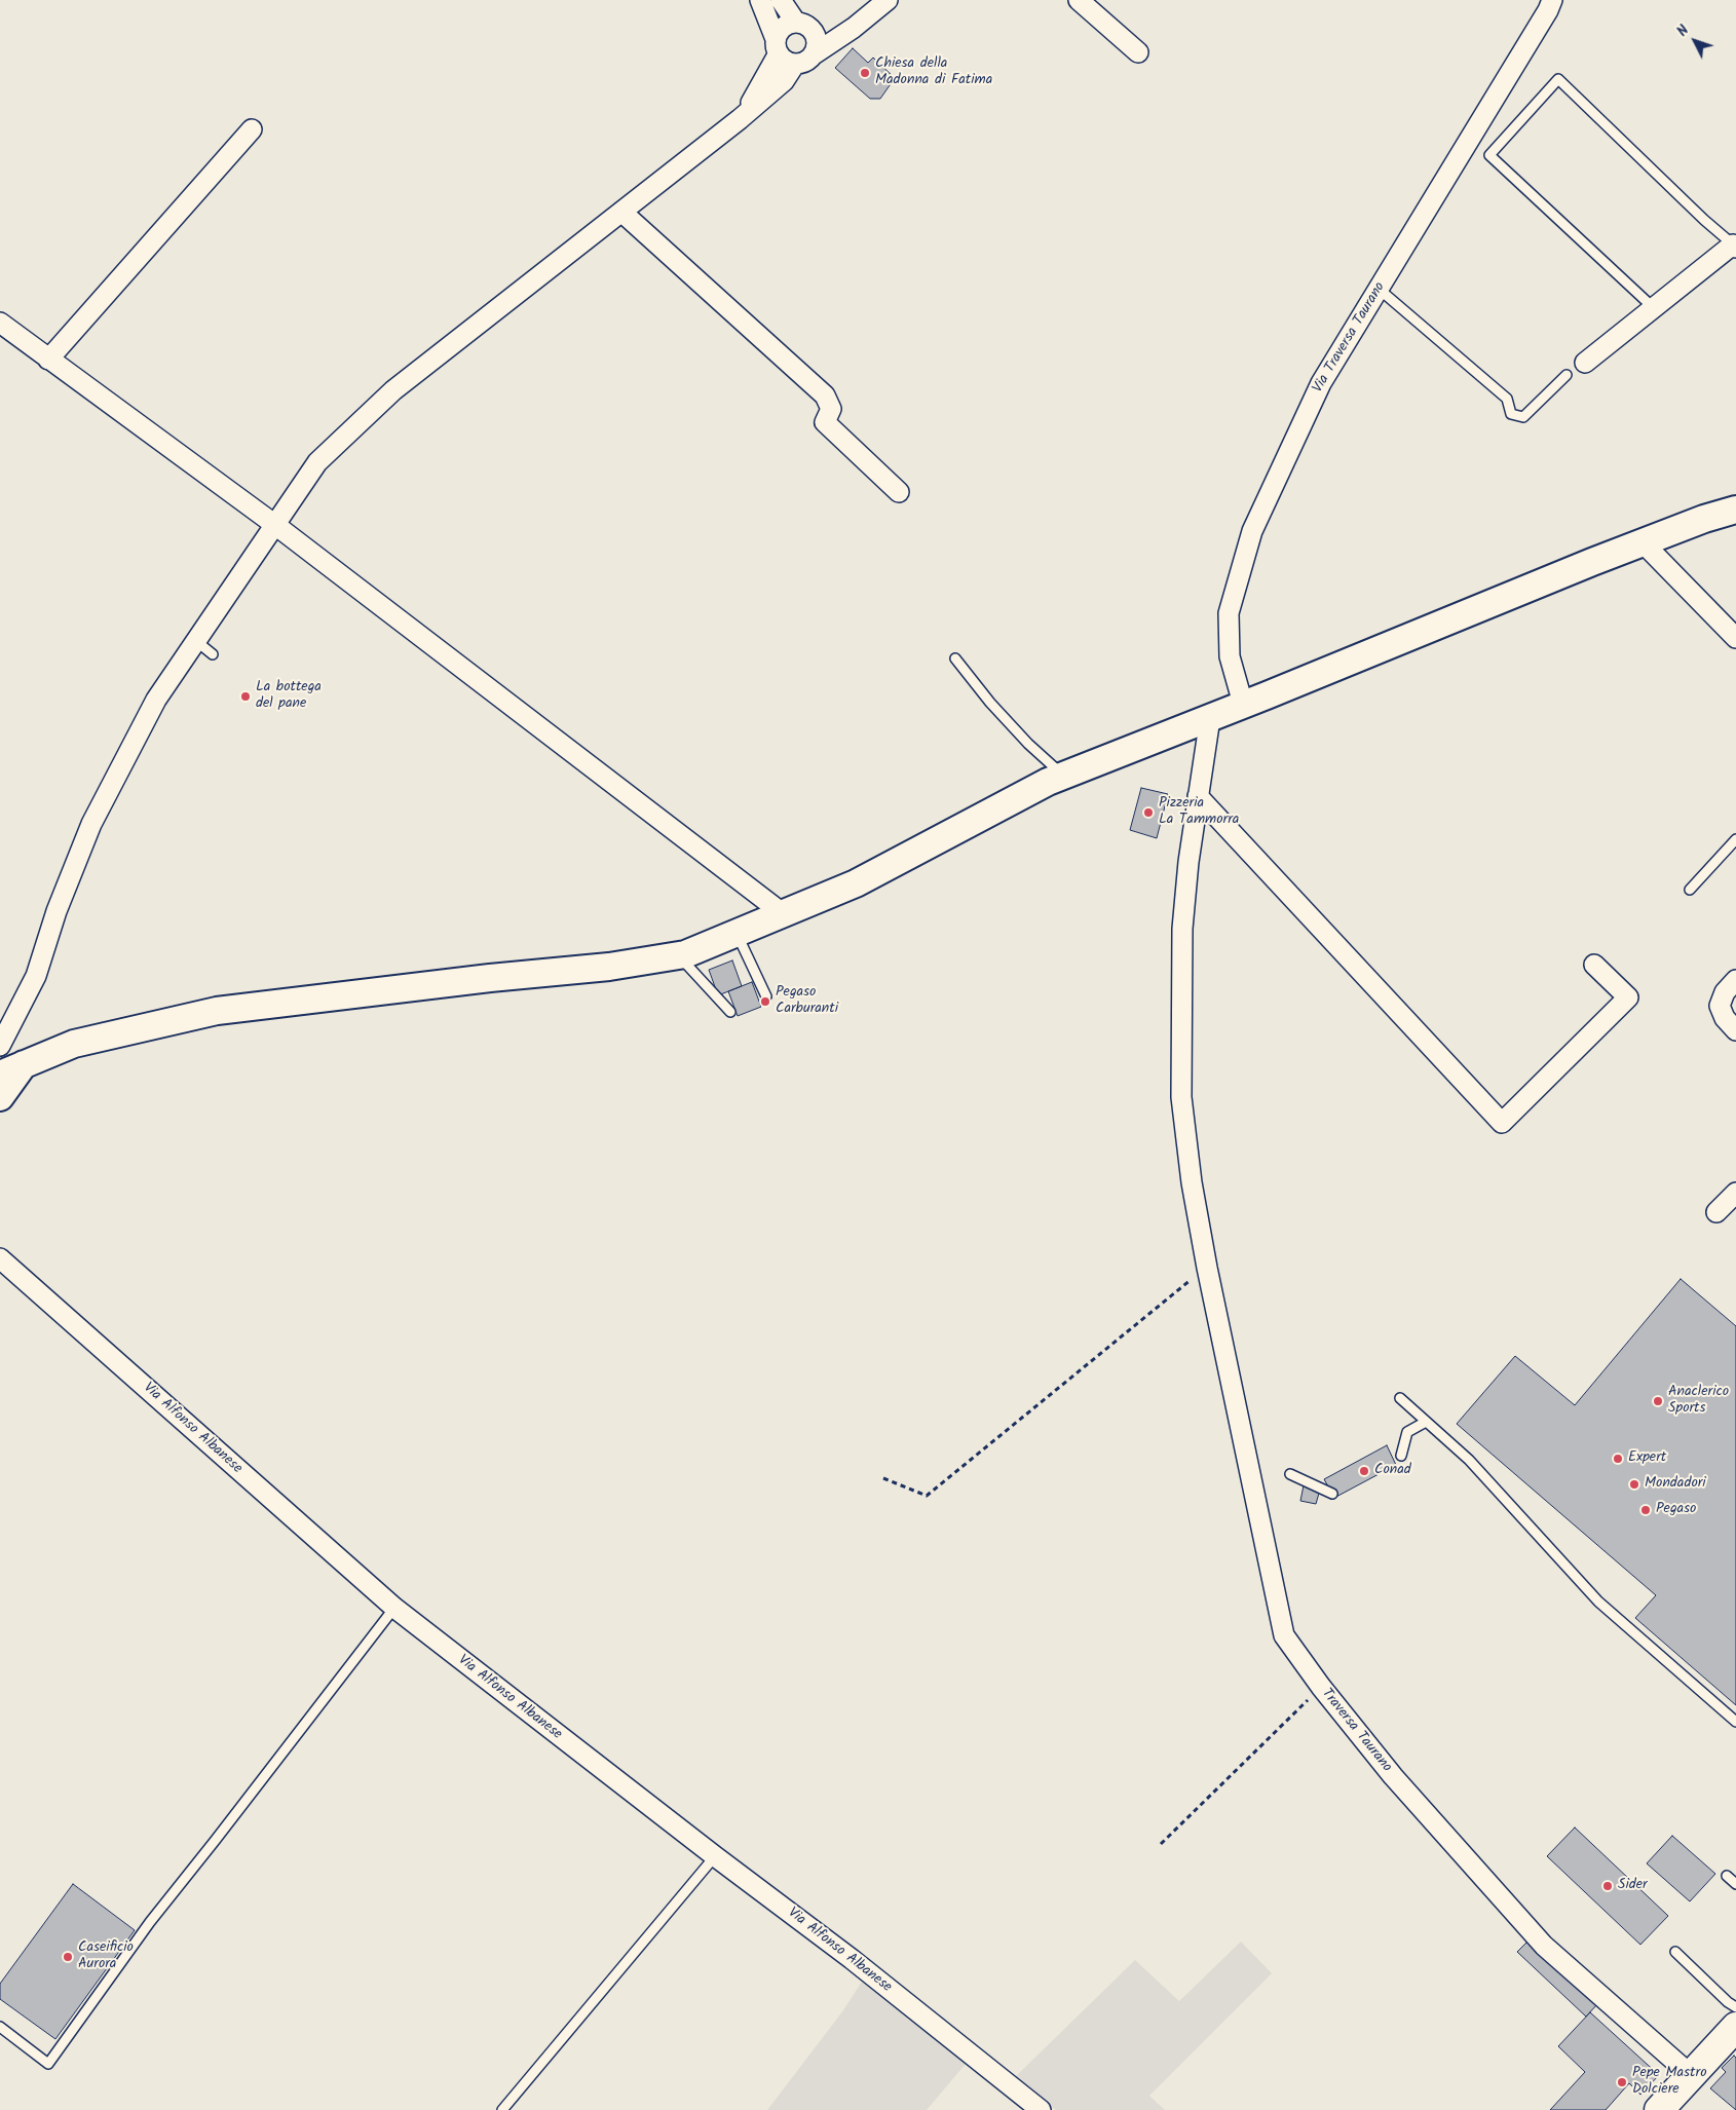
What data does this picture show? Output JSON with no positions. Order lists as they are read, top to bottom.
{
  "streets": {
    "street": ["Via Traversa Taurano", "Via Alfonso Albanese", "Traversa Taurano"]
  },
  "places": [
    "Chiesa della Madonna di Fatima",
    "La bottega del pane",
    "Pizzeria La Tammorra",
    "Pegaso Carburanti",
    "Anaclerico Sports",
    "Expert",
    "Conad",
    "Mondadori",
    "Pegaso",
    "Sider",
    "Caseificio Aurora",
    "Pepe Mastro Dolciere"
  ],
  "north": "top left"
}
